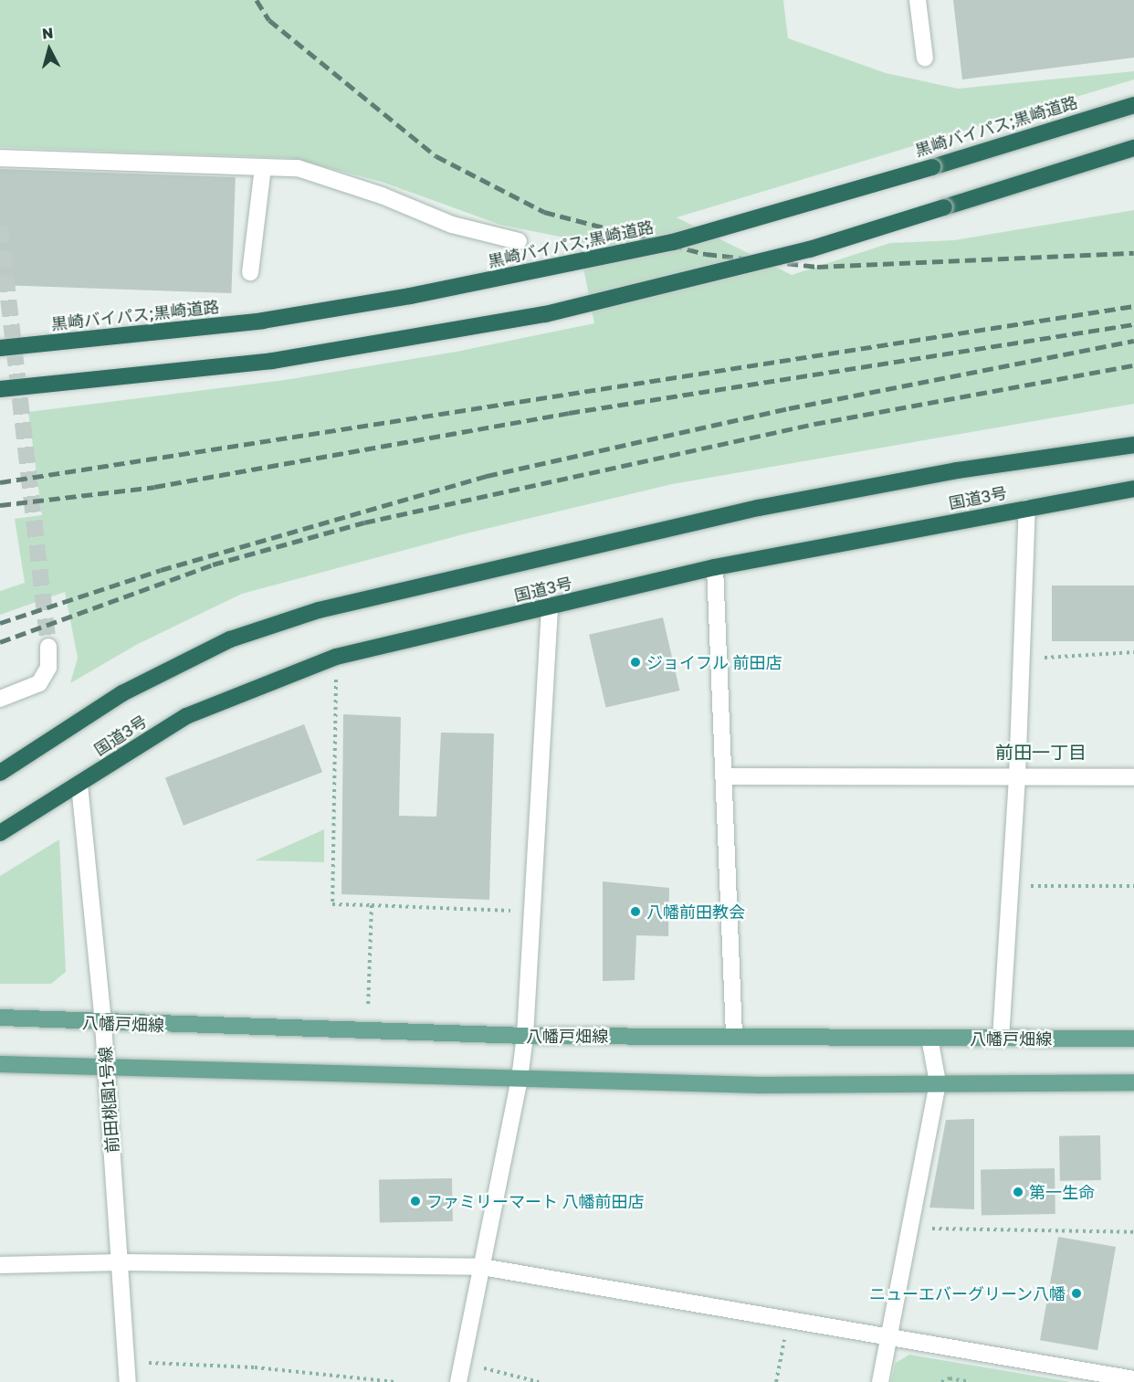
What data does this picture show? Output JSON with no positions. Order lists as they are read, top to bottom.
{
  "streets": {
    "highway": ["黒崎バイパス;黒崎道路", "国道3号"],
    "main road": ["八幡戸畑線"],
    "street": ["前田桃園1号線"]
  },
  "crossings": [
    ["国道3号", "前田桃園1号線"],
    ["八幡戸畑線", "前田桃園1号線"]
  ],
  "districts": ["前田一丁目"],
  "places": [
    "ジョイフル 前田店",
    "八幡前田教会",
    "第一生命",
    "ファミリーマート 八幡前田店",
    "ニューエバーグリーン八幡"
  ],
  "north": "top"
}
